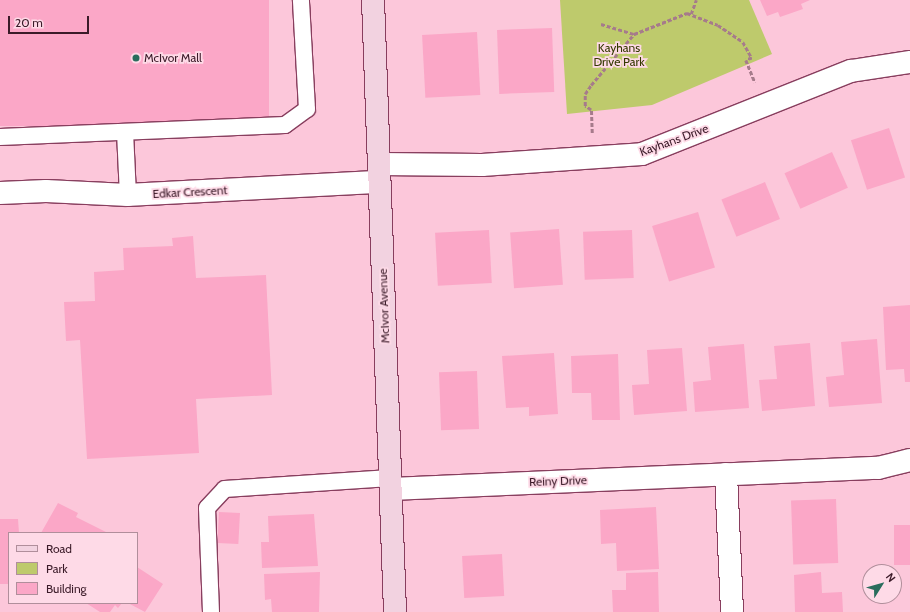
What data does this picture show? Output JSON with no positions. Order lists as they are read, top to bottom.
{
  "streets": {
    "street": [
      "Kayhans Drive",
      "Edkar Crescent",
      "McIvor Avenue",
      "Reiny Drive"
    ]
  },
  "crossings": [
    ["Kayhans Drive", "Edkar Crescent"],
    ["Kayhans Drive", "McIvor Avenue"],
    ["Edkar Crescent", "McIvor Avenue"],
    ["McIvor Avenue", "Reiny Drive"]
  ],
  "parks": ["Kayhans Drive Park"],
  "places": ["McIvor Mall"],
  "legend": ["Road", "Park", "Building"],
  "scale_bar": "20 m",
  "north": "top right"
}
